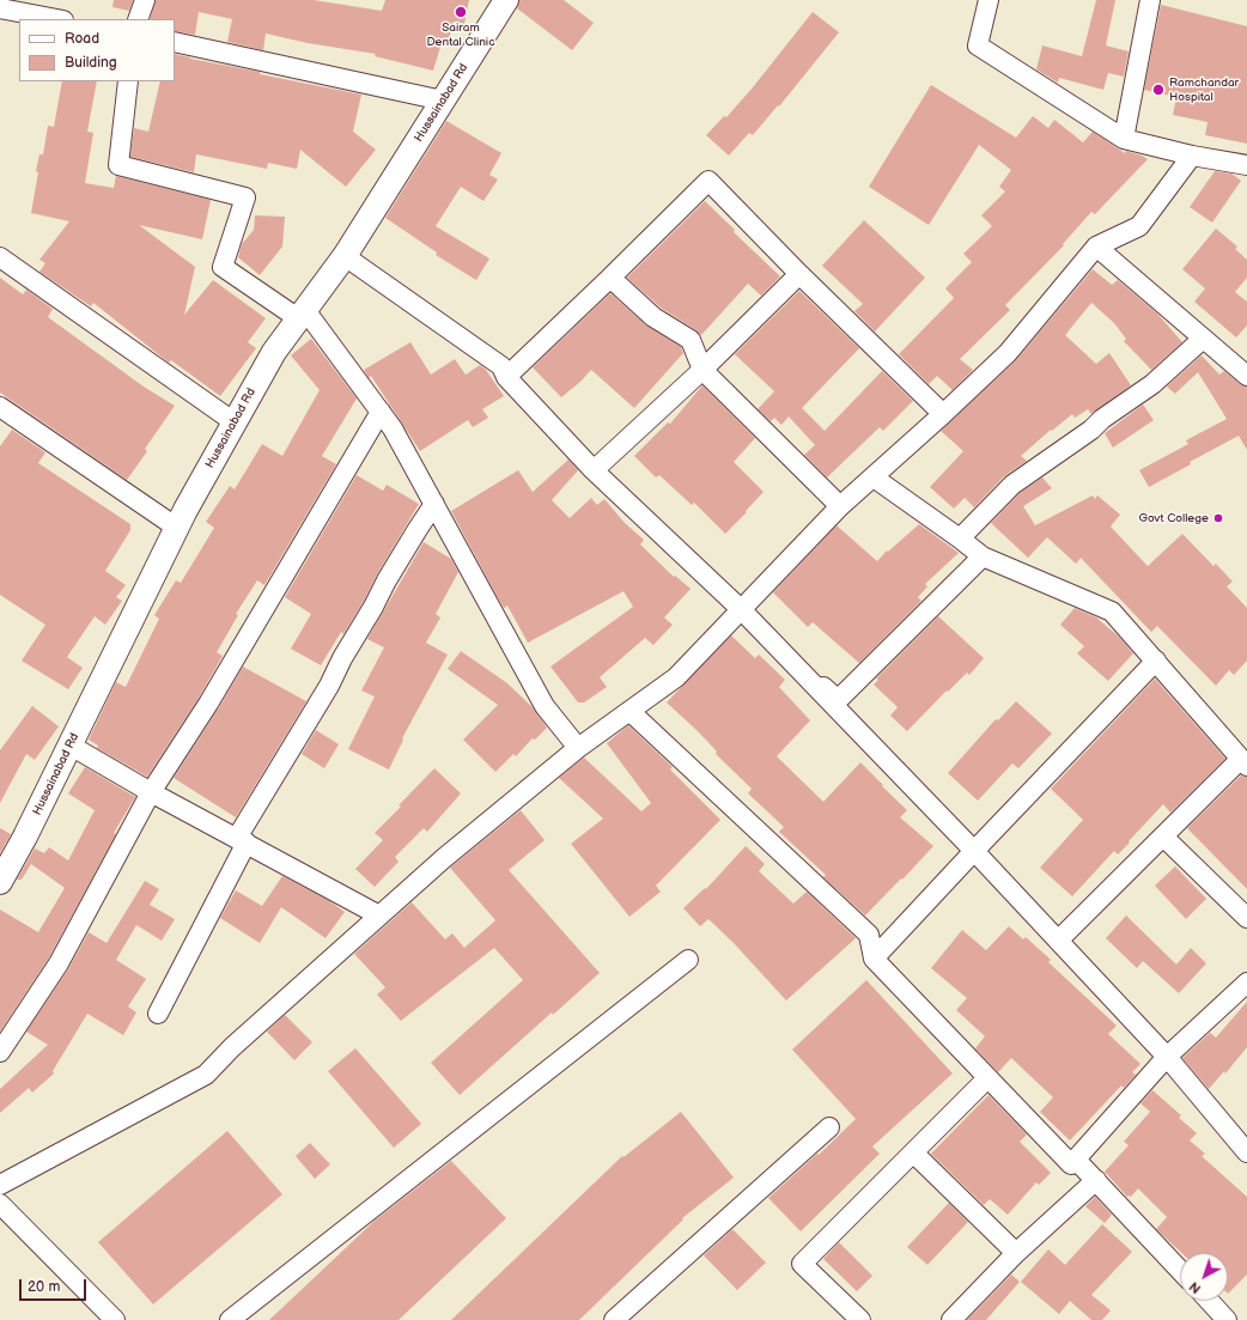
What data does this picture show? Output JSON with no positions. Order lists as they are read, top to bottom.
{
  "streets": {
    "street": ["Hussainabad Rd"]
  },
  "places": ["Sairam Dental Clinic", "Ramchandar Hospital", "Govt College"],
  "legend": ["Road", "Building"],
  "scale_bar": "20 m",
  "north": "bottom left"
}
